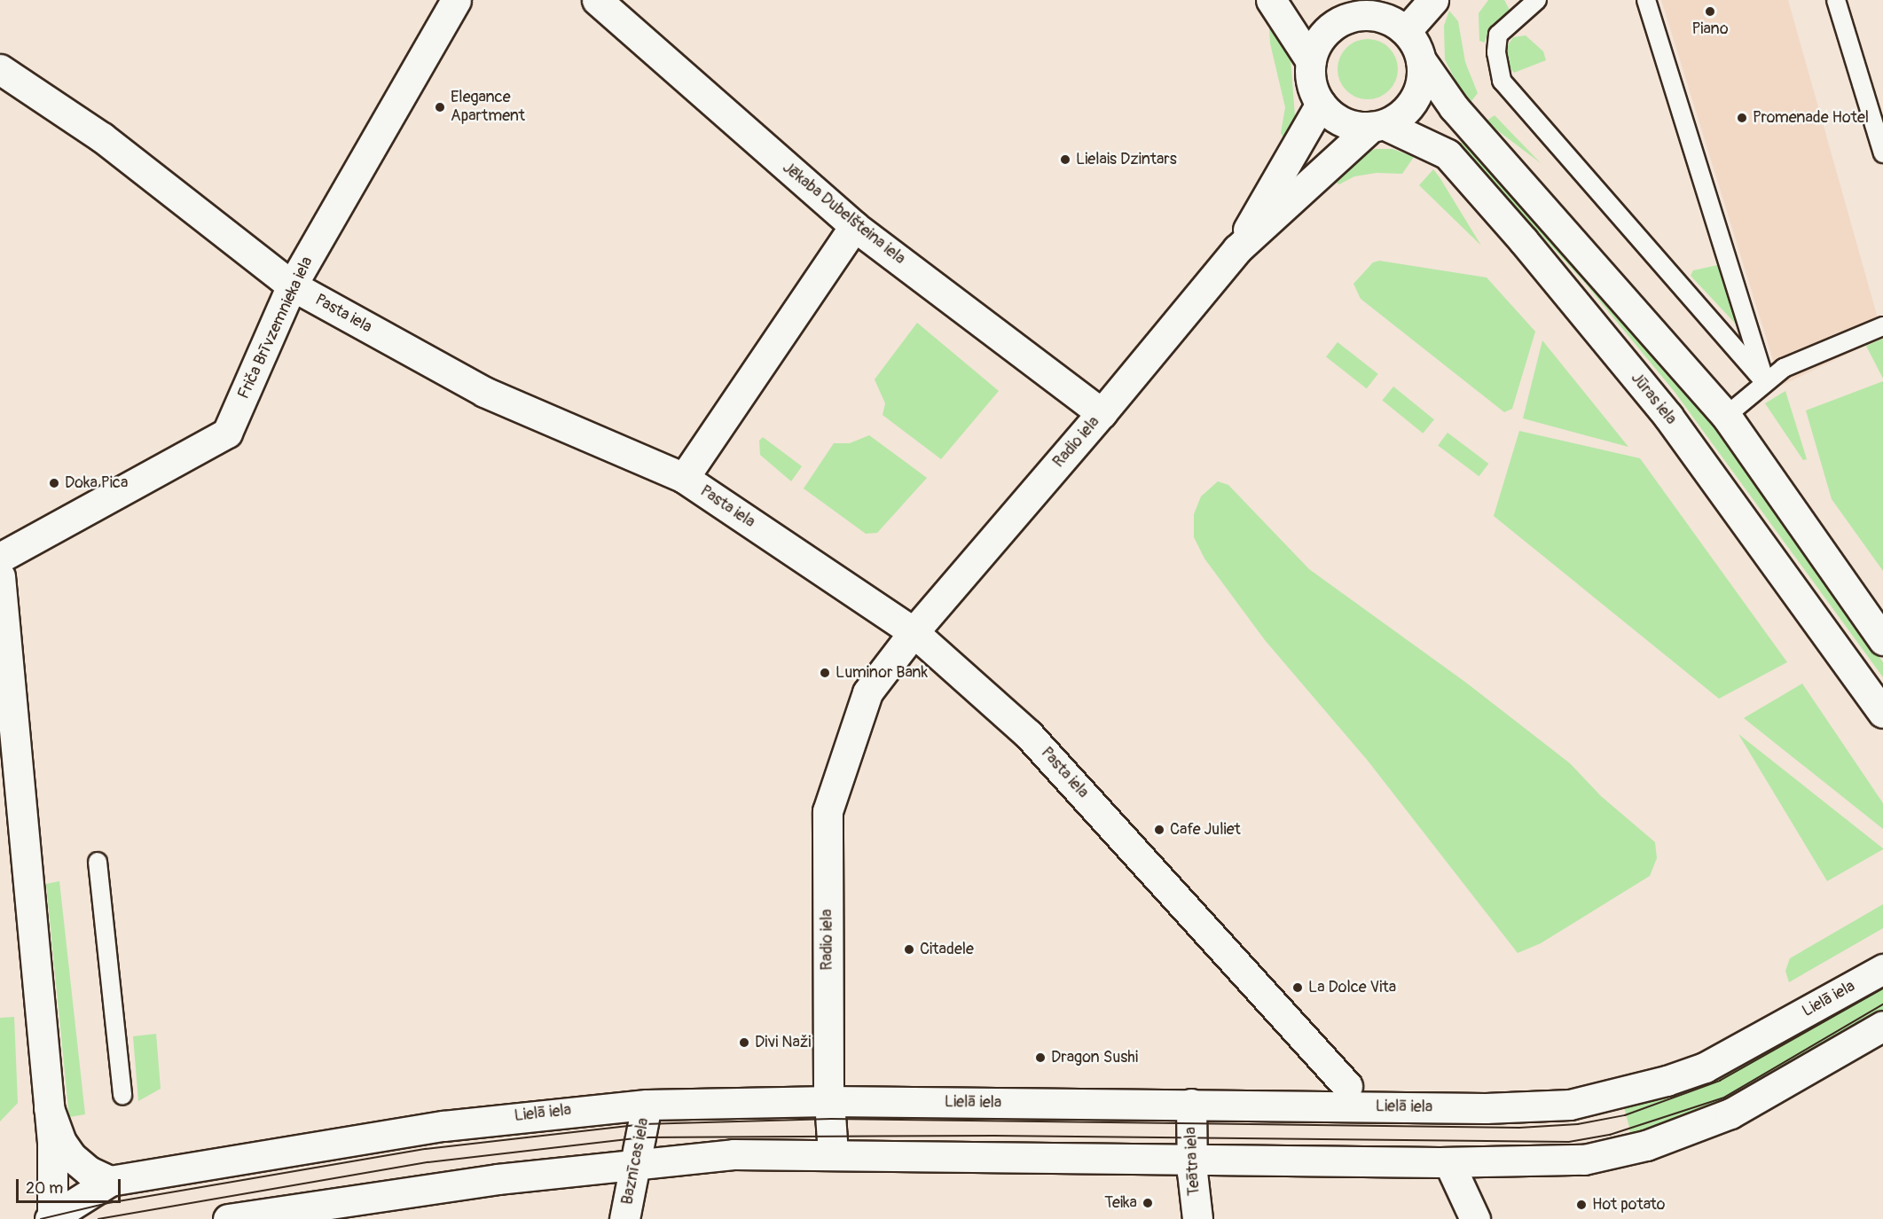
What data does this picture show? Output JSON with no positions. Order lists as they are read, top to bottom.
{
  "streets": {
    "street": [
      "Jēkaba Dubelšteina iela",
      "Pasta iela",
      "Friča Brīvzemnieka iela",
      "Jūras iela",
      "Radio iela",
      "Lielā iela",
      "Baznīcas iela",
      "Teātra iela"
    ]
  },
  "crossings": [
    ["Jēkaba Dubelšteina iela", "Radio iela"],
    ["Pasta iela", "Friča Brīvzemnieka iela"],
    ["Pasta iela", "Radio iela"],
    ["Radio iela", "Lielā iela"],
    ["Lielā iela", "Baznīcas iela"],
    ["Lielā iela", "Teātra iela"]
  ],
  "places": [
    "Piano",
    "Elegance Apartment",
    "Promenade Hotel",
    "Lielais Dzintars",
    "Doka Pica",
    "Luminor Bank",
    "Cafe Juliet",
    "Citadele",
    "La Dolce Vita",
    "Divi Naži",
    "Dragon Sushi",
    "Teika",
    "Hot potato"
  ],
  "scale_bar": "20 m"
}
